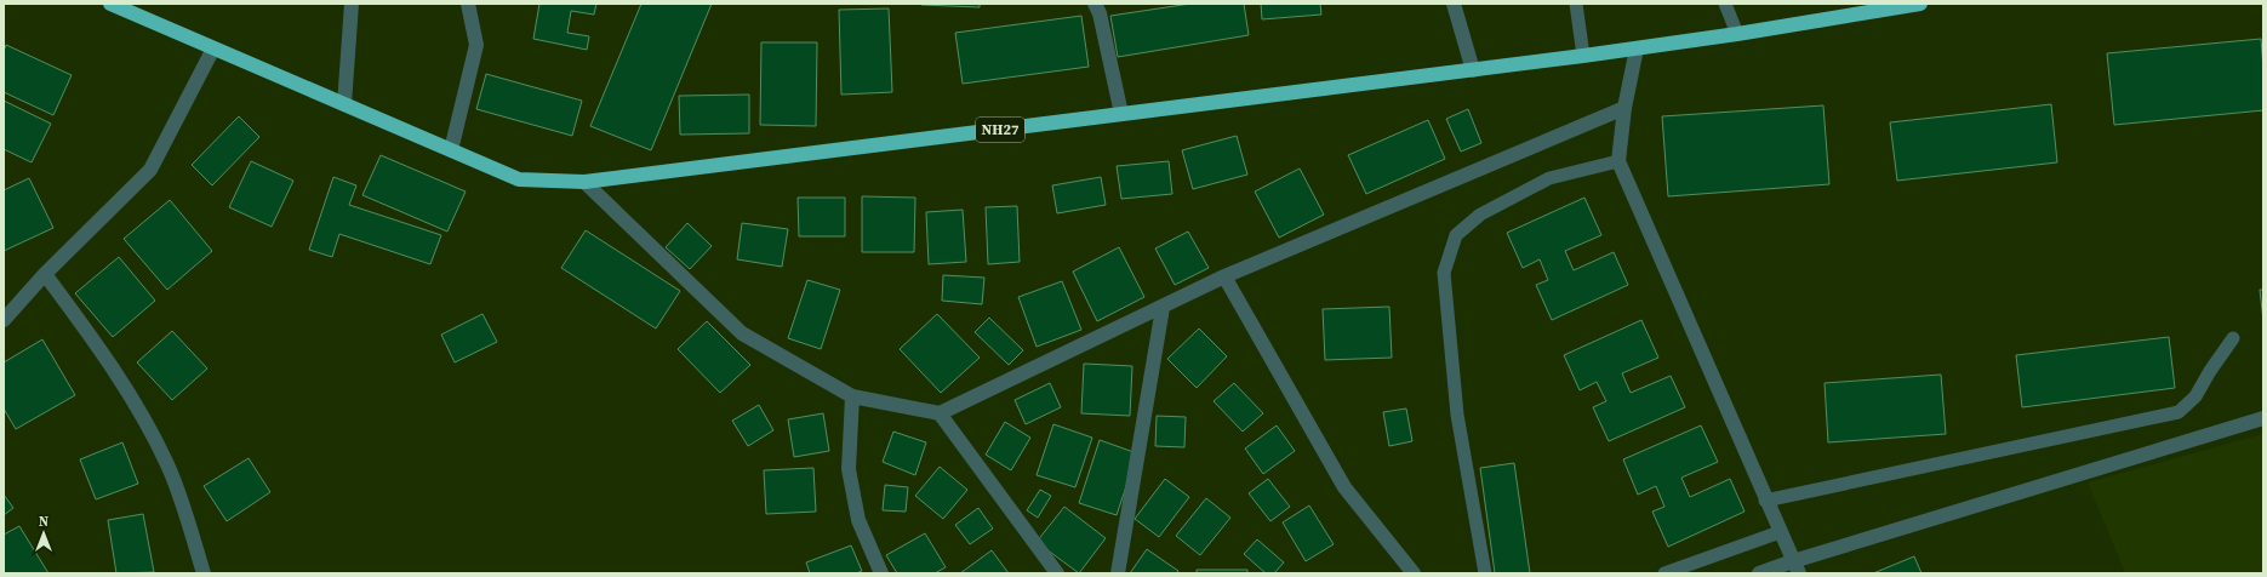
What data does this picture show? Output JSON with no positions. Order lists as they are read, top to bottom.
{
  "streets": {
    "highway": ["NH27"]
  },
  "north": "top"
}
